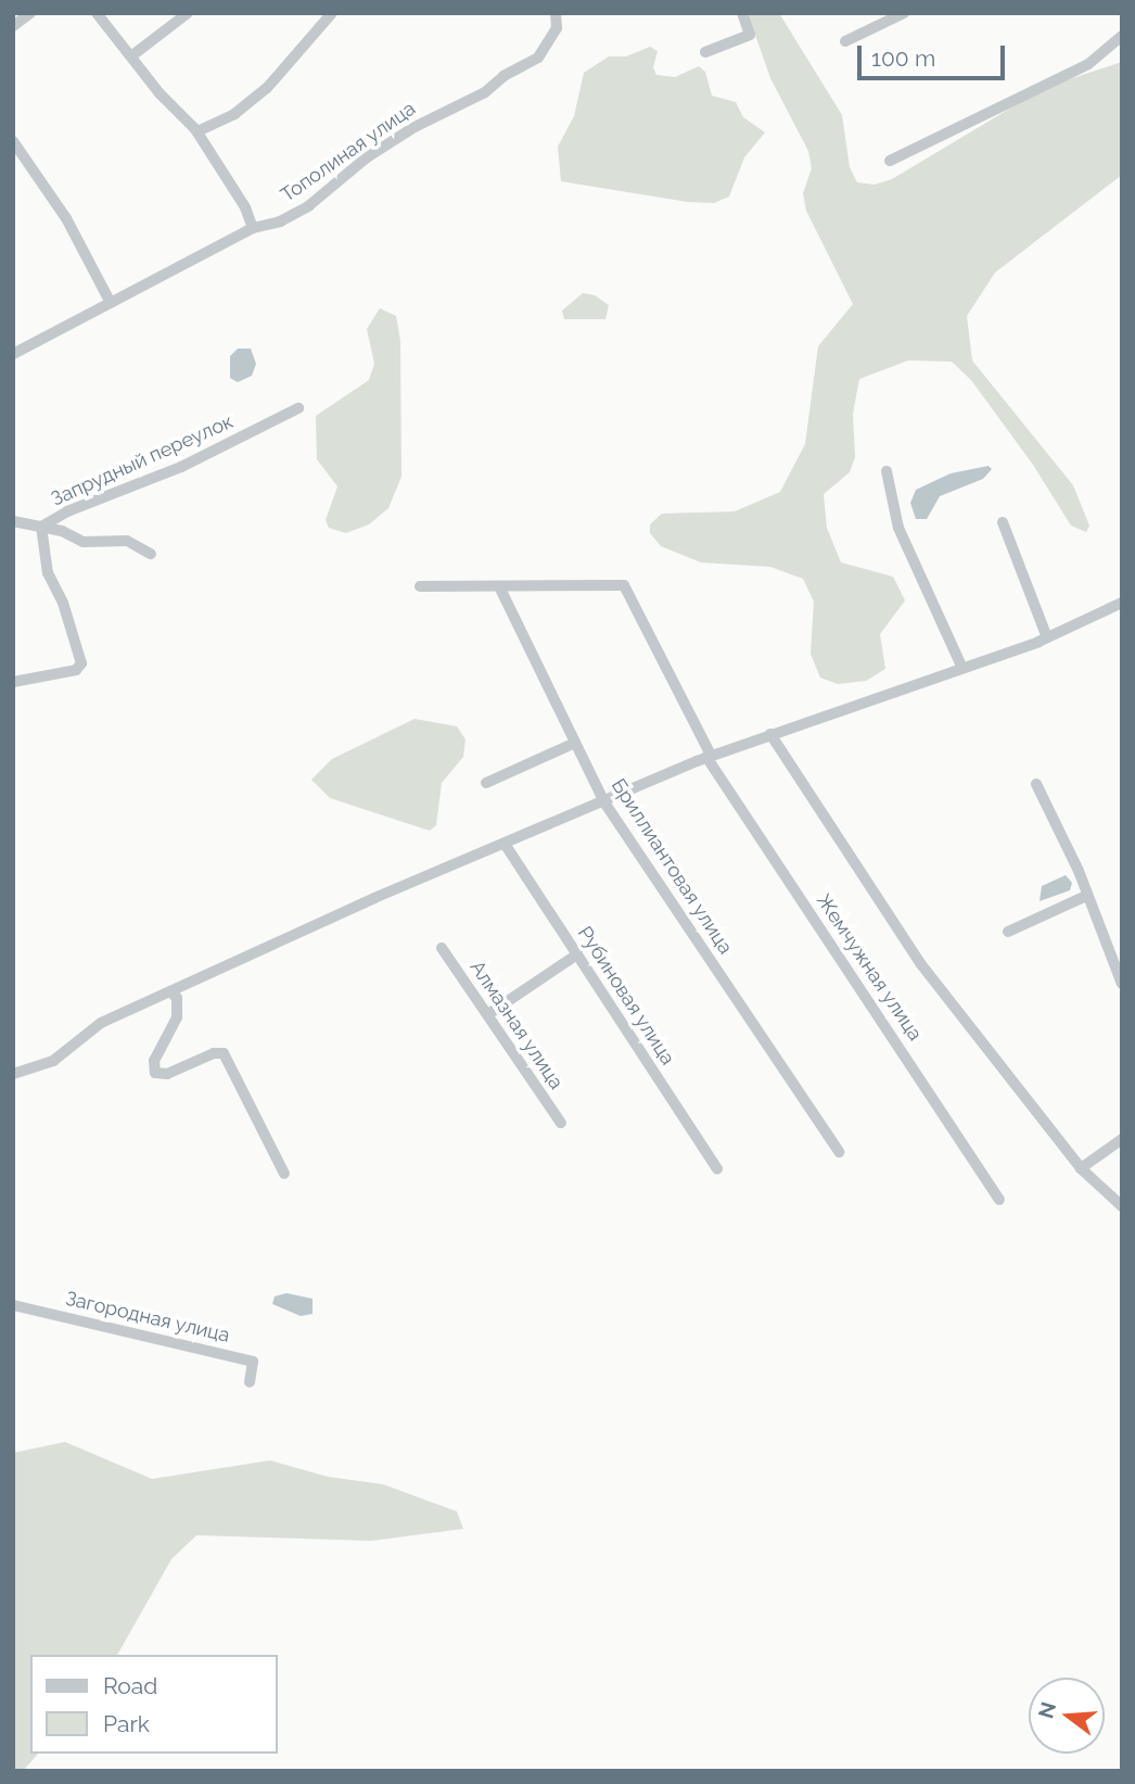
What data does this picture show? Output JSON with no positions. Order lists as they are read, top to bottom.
{
  "streets": {
    "street": [
      "Тополиная улица",
      "Запрудный переулок",
      "Бриллиантовая улица",
      "Жемчужная улица",
      "Рубиновая улица",
      "Алмазная улица",
      "Загородная улица"
    ]
  },
  "crossings": [
    ["Бриллиантовая улица", "Жемчужная улица"]
  ],
  "legend": ["Road", "Park"],
  "scale_bar": "100 m",
  "north": "left"
}
